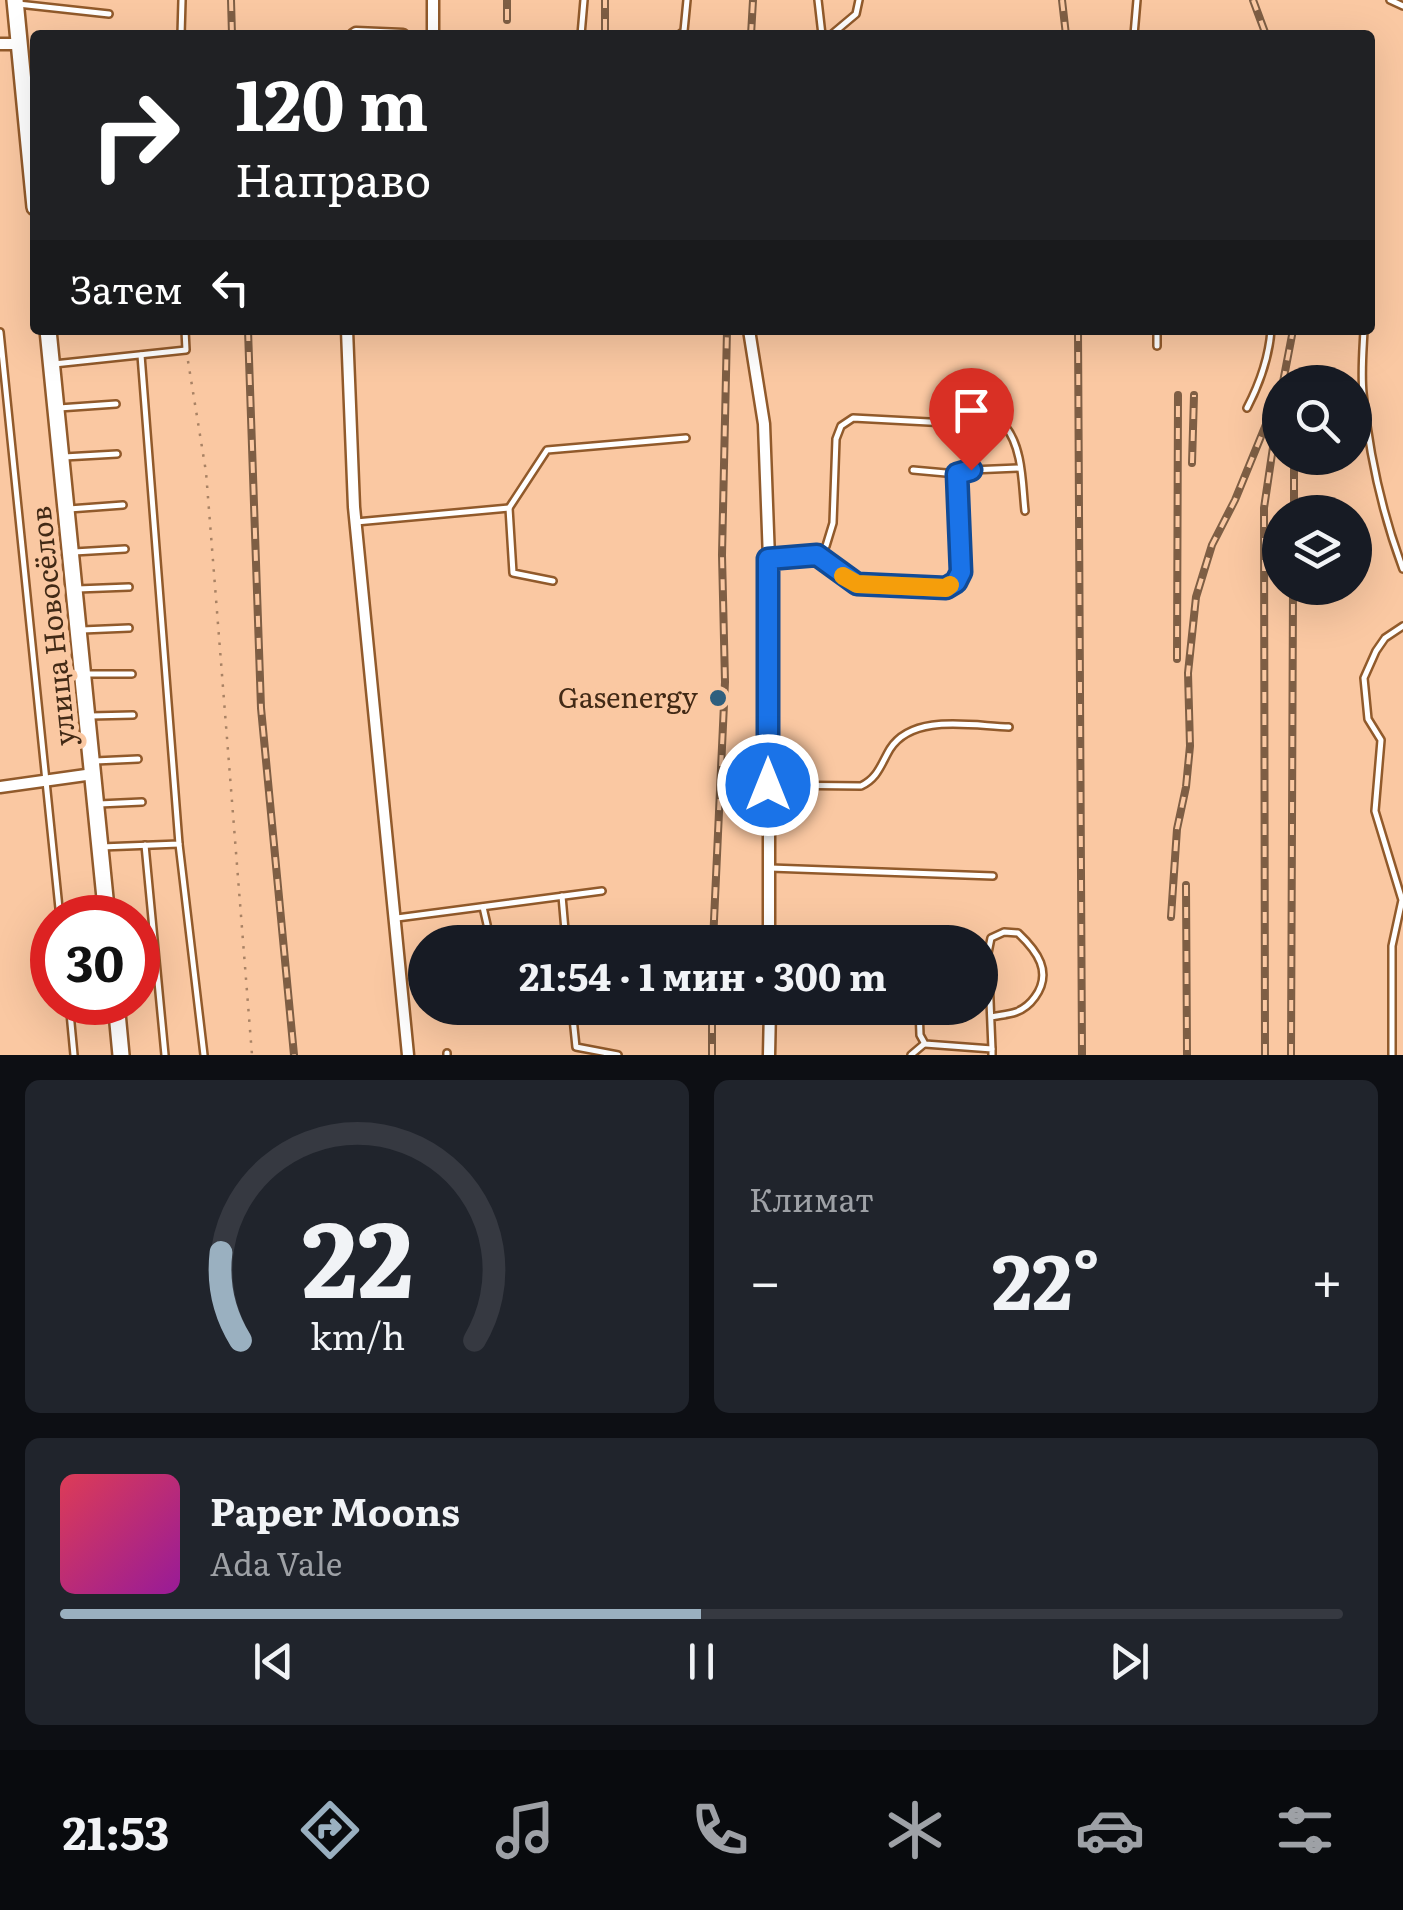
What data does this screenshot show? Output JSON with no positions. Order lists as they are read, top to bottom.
{
  "streets": {
    "street": ["улица Новосёлов"]
  },
  "places": ["Gasenergy"],
  "page": {
    "turn": ["120 m", "Направо"],
    "then": "Затем",
    "limit": "30",
    "trip": "21:54 · 1 мин · 300 m",
    "tile": "Климат",
    "heat": ["−", "22°", "+"],
    "song": ["Paper Moons", "Ada Vale"],
    "tabs": "21:53",
    "gauge": ["22", "km/h"]
  }
}
